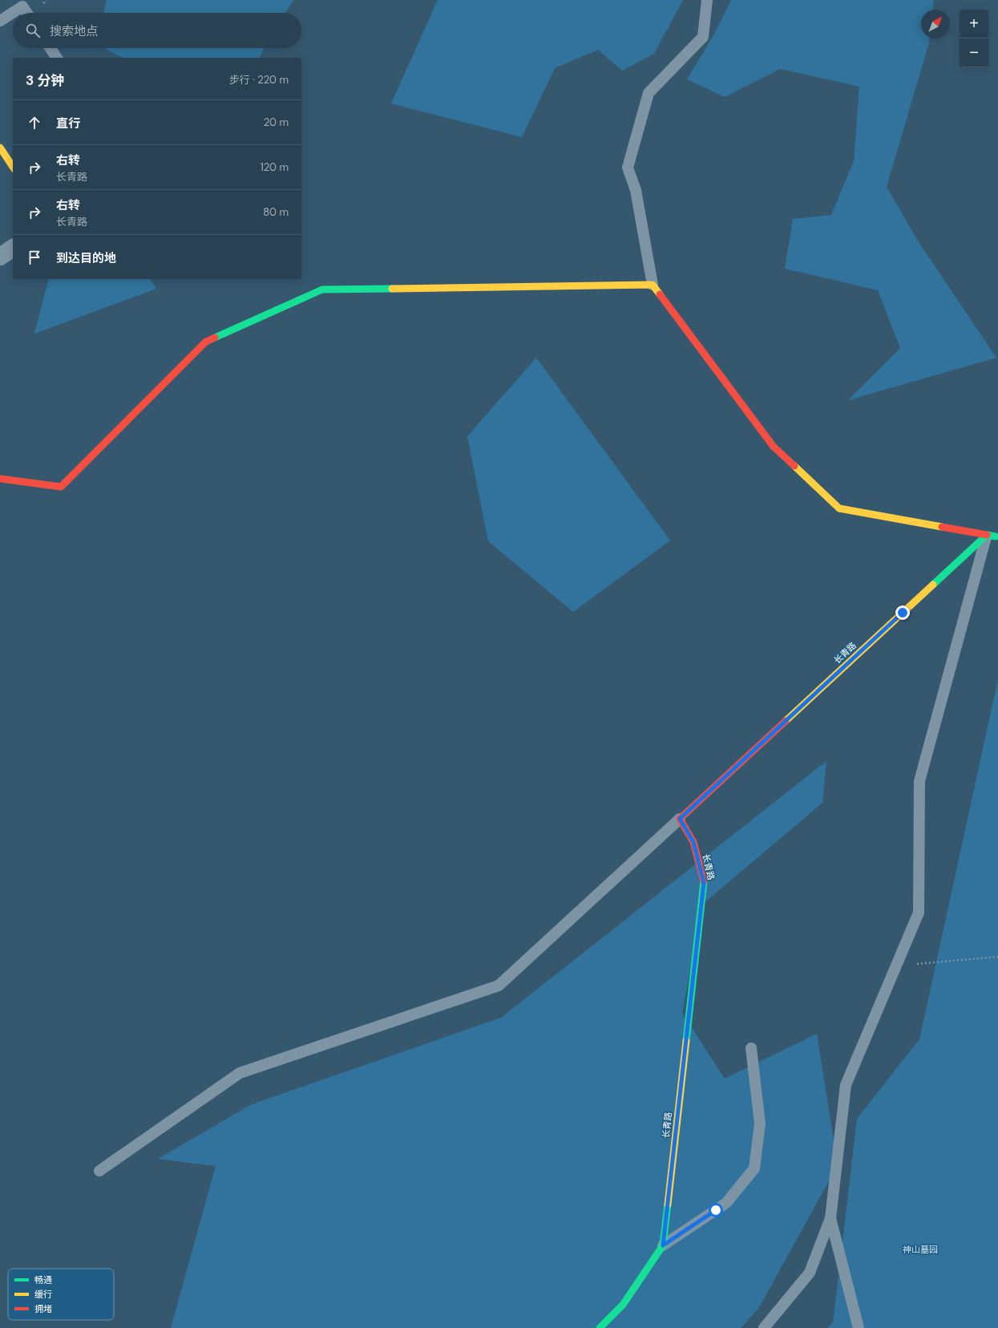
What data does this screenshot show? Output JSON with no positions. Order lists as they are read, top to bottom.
{
  "streets": {
    "street": ["长青路"]
  },
  "parks": ["神山墓园"],
  "legend": ["畅通", "缓行", "拥堵"],
  "north": "top right",
  "page": {
    "map_buttons": ["+", "−"],
    "search": "搜索地点",
    "heading": ["3 分钟", "步行 · 220 m"],
    "list": [
      ["直行", "20 m"],
      ["右转", "长青路", "120 m"],
      ["右转", "长青路", "80 m"],
      "到达目的地"
    ]
  }
}
